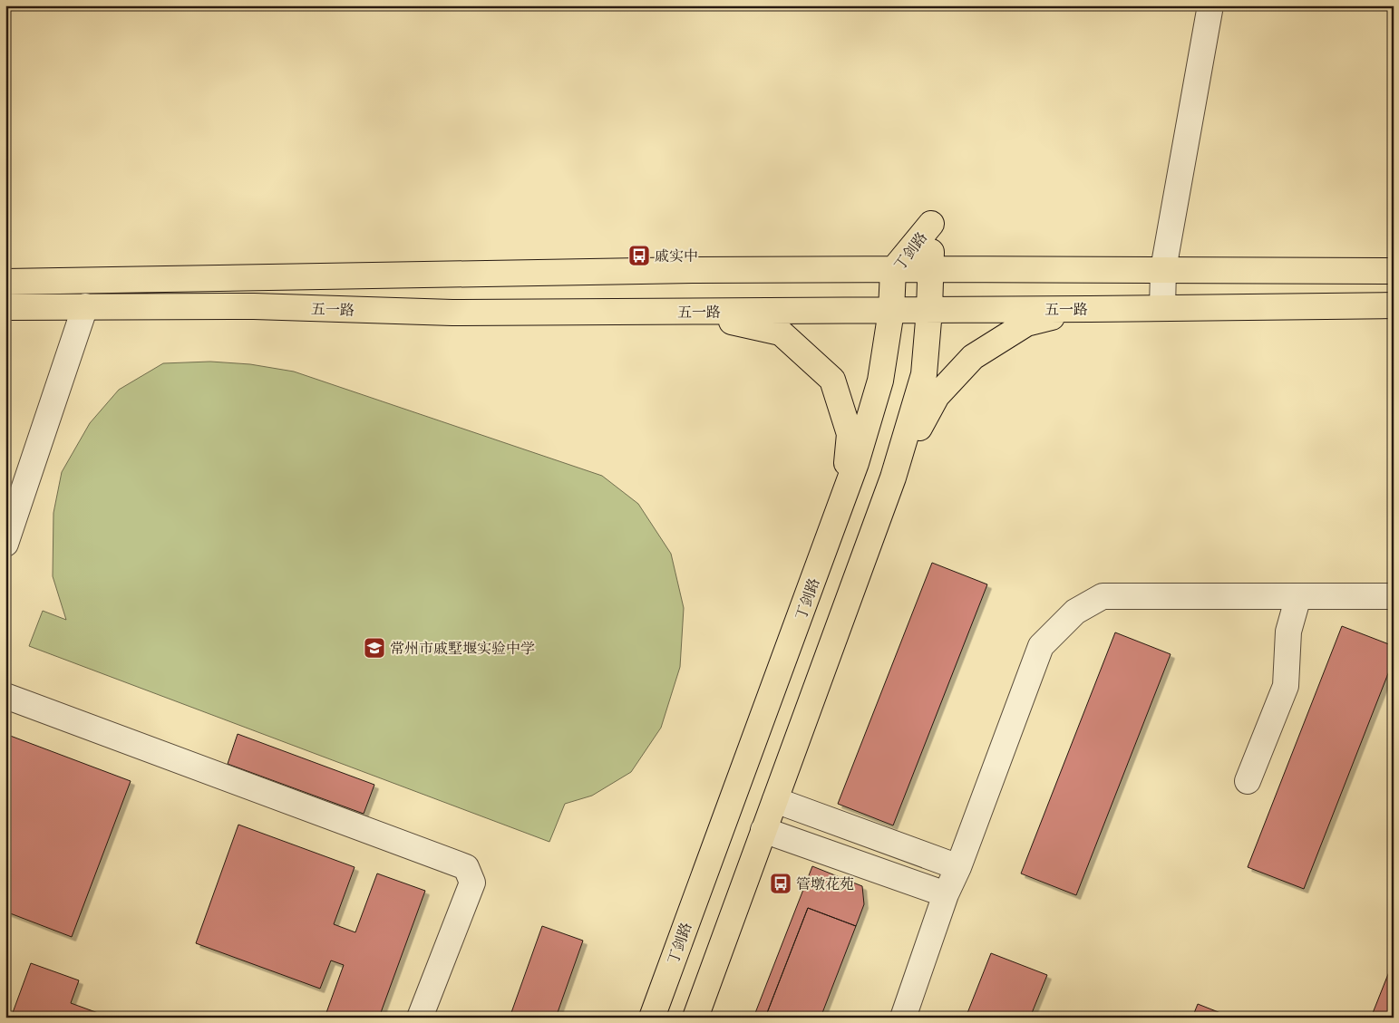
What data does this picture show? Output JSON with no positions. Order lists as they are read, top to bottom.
{
  "streets": {
    "main road": ["丁剑路", "五一路"]
  },
  "crossings": [
    ["丁剑路", "五一路"]
  ],
  "places": {
    "bus stop": ["戚实中", "管墩花苑"],
    "school or university": ["常州市戚墅堰实验中学"]
  }
}
